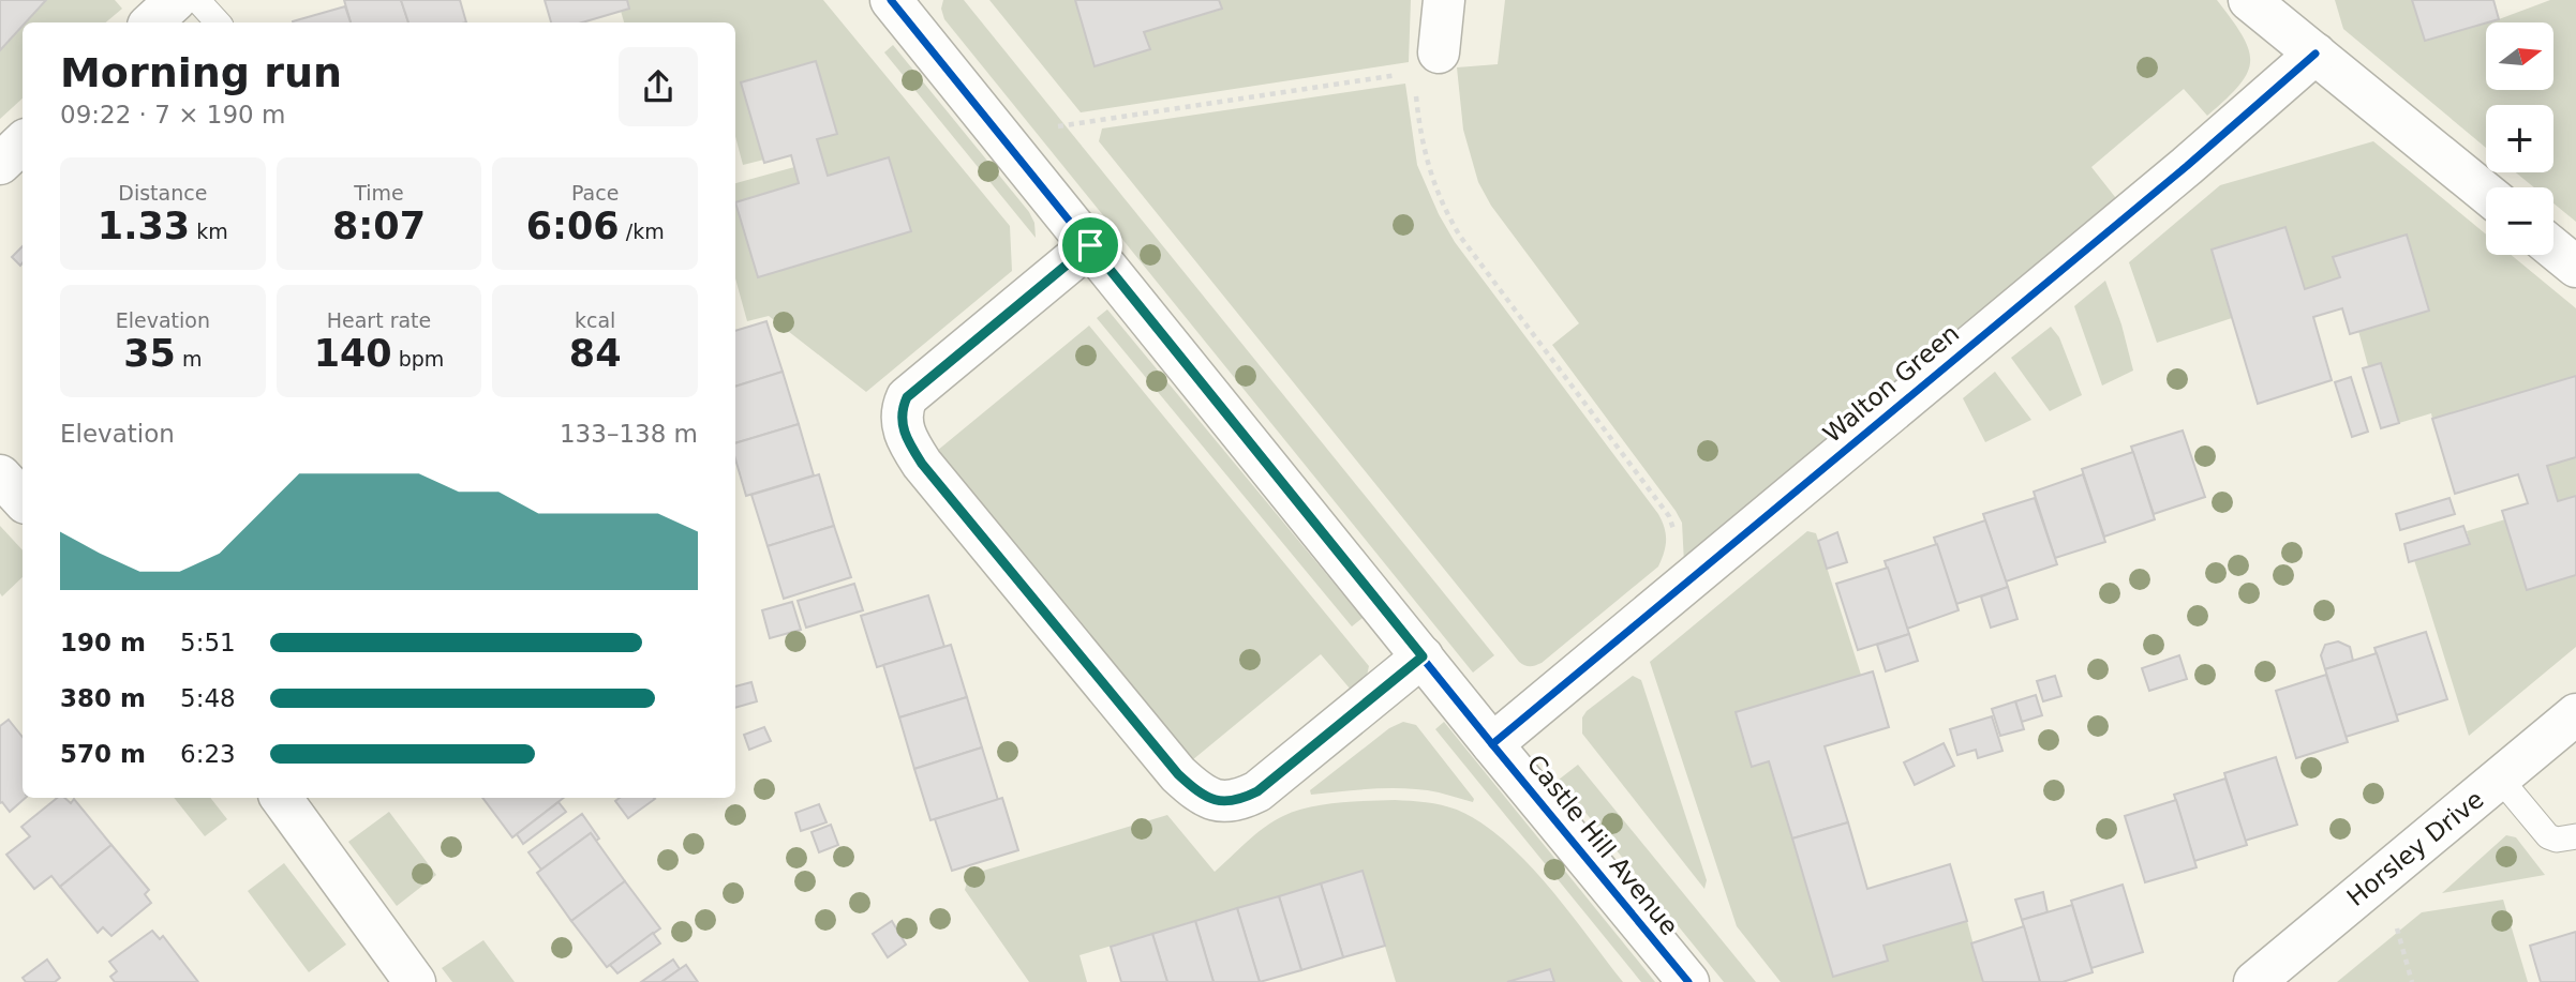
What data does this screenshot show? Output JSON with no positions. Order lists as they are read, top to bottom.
{
  "streets": {
    "street": ["Walton Green", "Castle Hill Avenue", "Horsley Drive"]
  },
  "crossings": [
    ["Walton Green", "Castle Hill Avenue"]
  ],
  "north": "right",
  "page": {
    "map_buttons": ["+", "−"],
    "heading": ["Morning run", "09:22 · 7 × 190 m"],
    "stats": [
      ["Distance", "1.33 km"],
      ["Time", "8:07"],
      ["Pace", "6:06 /km"],
      ["Elevation", "35 m"],
      ["Heart rate", "140 bpm"],
      ["kcal", "84"]
    ],
    "chart": ["Elevation", "133–138 m"],
    "list": [
      {
        "name": "190 m",
        "note": "5:51"
      },
      {
        "name": "380 m",
        "note": "5:48"
      },
      {
        "name": "570 m",
        "note": "6:23"
      }
    ]
  }
}
